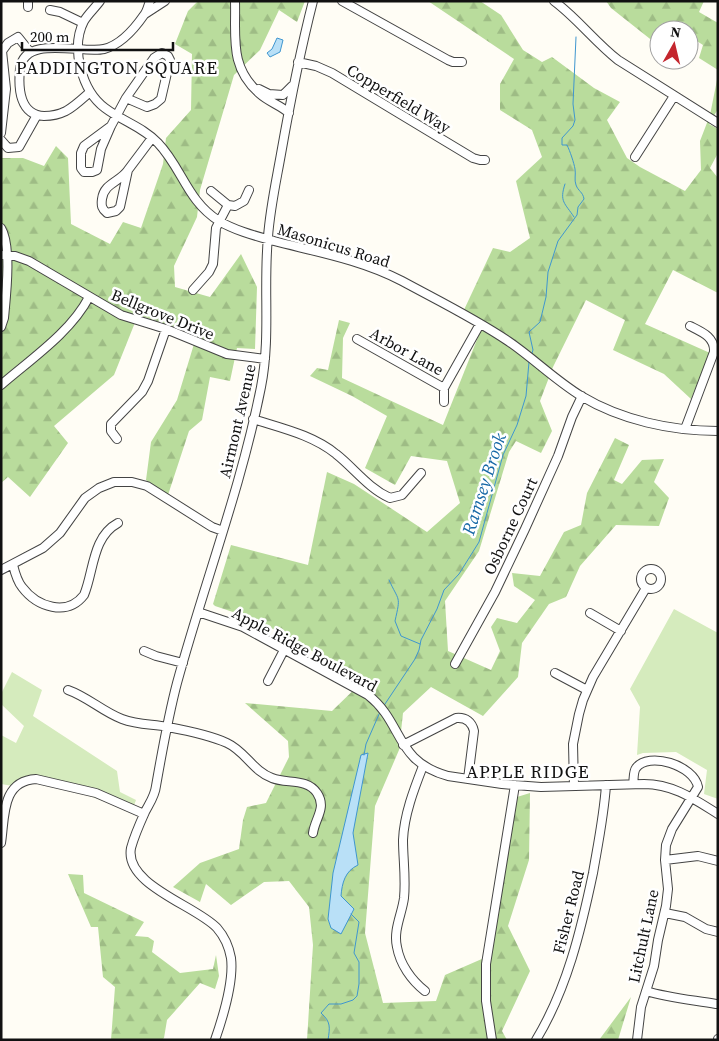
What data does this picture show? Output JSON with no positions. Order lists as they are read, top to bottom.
{
  "streets": {
    "street": [
      "Copperfield Way",
      "Masonicus Road",
      "Bellgrove Drive",
      "Arbor Lane",
      "Airmont Avenue",
      "Osborne Court",
      "Apple Ridge Boulevard",
      "Fisher Road",
      "Litchult Lane"
    ]
  },
  "crossings": [
    ["Copperfield Way", "Airmont Avenue"],
    ["Masonicus Road", "Airmont Avenue"],
    ["Masonicus Road", "Osborne Court"],
    ["Bellgrove Drive", "Airmont Avenue"],
    ["Airmont Avenue", "Apple Ridge Boulevard"],
    ["Apple Ridge Boulevard", "Fisher Road"],
    ["Apple Ridge Boulevard", "Litchult Lane"]
  ],
  "districts": ["PADDINGTON SQUARE", "APPLE RIDGE"],
  "water": ["Ramsey Brook"],
  "scale_bar": "200 m",
  "north": "top"
}
